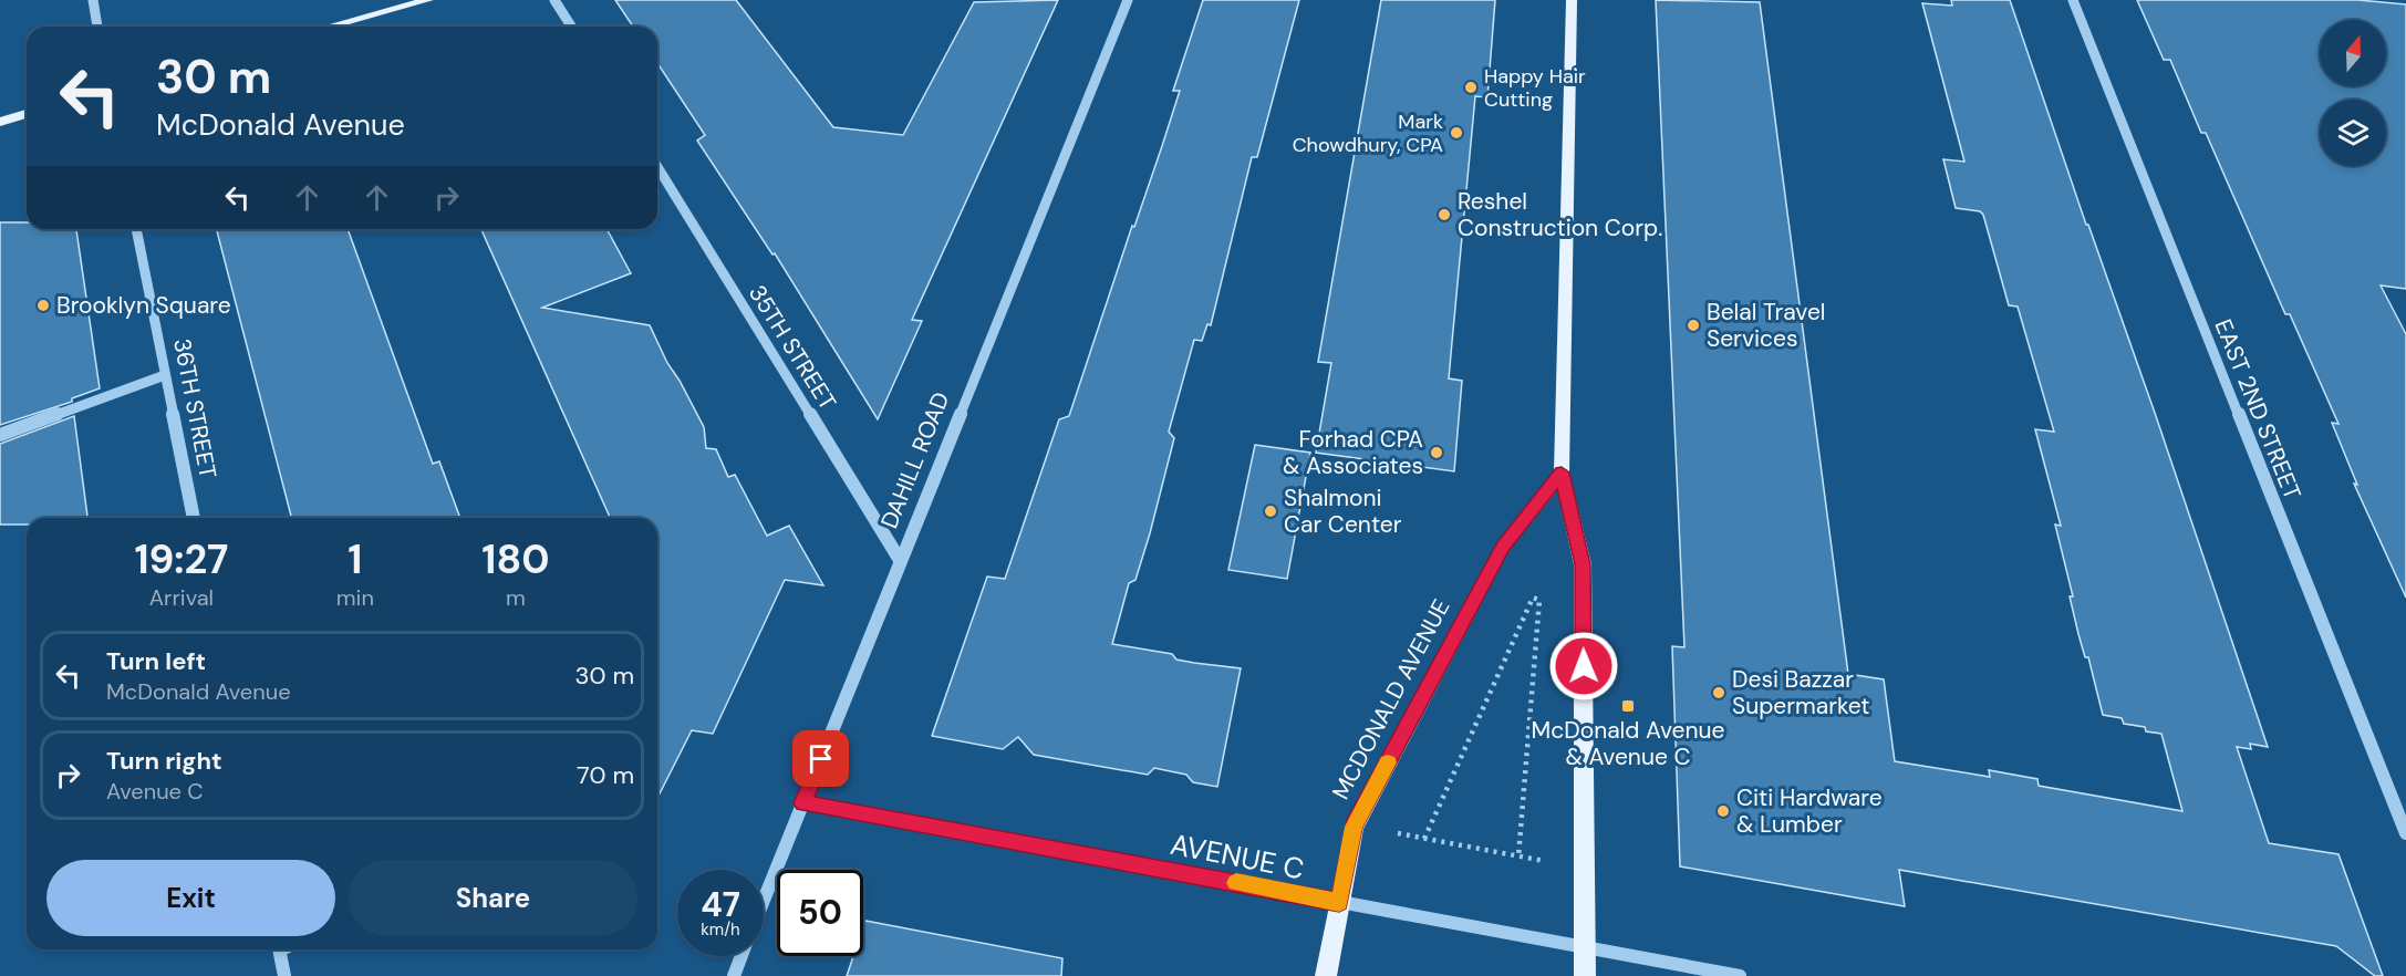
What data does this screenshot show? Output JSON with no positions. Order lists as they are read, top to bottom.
{
  "streets": {
    "main road": ["MCDONALD AVENUE"],
    "street": [
      "35TH STREET",
      "36TH STREET",
      "EAST 2ND STREET",
      "DAHILL ROAD",
      "AVENUE C"
    ]
  },
  "crossings": [
    ["35TH STREET", "DAHILL ROAD"],
    ["DAHILL ROAD", "AVENUE C"],
    ["MCDONALD AVENUE", "AVENUE C"]
  ],
  "places": {
    "other": [
      "Happy Hair Cutting",
      "Mark Chowdhury, CPA",
      "Reshel Construction Corp.",
      "Brooklyn Square",
      "Belal Travel Services",
      "Forhad CPA & Associates",
      "Shalmoni Car Center",
      "Desi Bazzar Supermarket",
      "Citi Hardware & Lumber"
    ],
    "transit": ["McDonald Avenue & Avenue C"]
  },
  "north": "top",
  "page": {
    "turn": ["30 m", "McDonald Avenue"],
    "eta": [
      "19:27",
      "Arrival",
      "1",
      "min",
      "180",
      "m"
    ],
    "list": [
      {
        "name": "Turn left",
        "note": "McDonald Avenue",
        "value": "30 m"
      },
      {
        "name": "Turn right",
        "note": "Avenue C",
        "value": "70 m"
      }
    ],
    "buttons": ["Exit", "Share"],
    "speed": "47 km/h",
    "limit": "50"
  }
}
